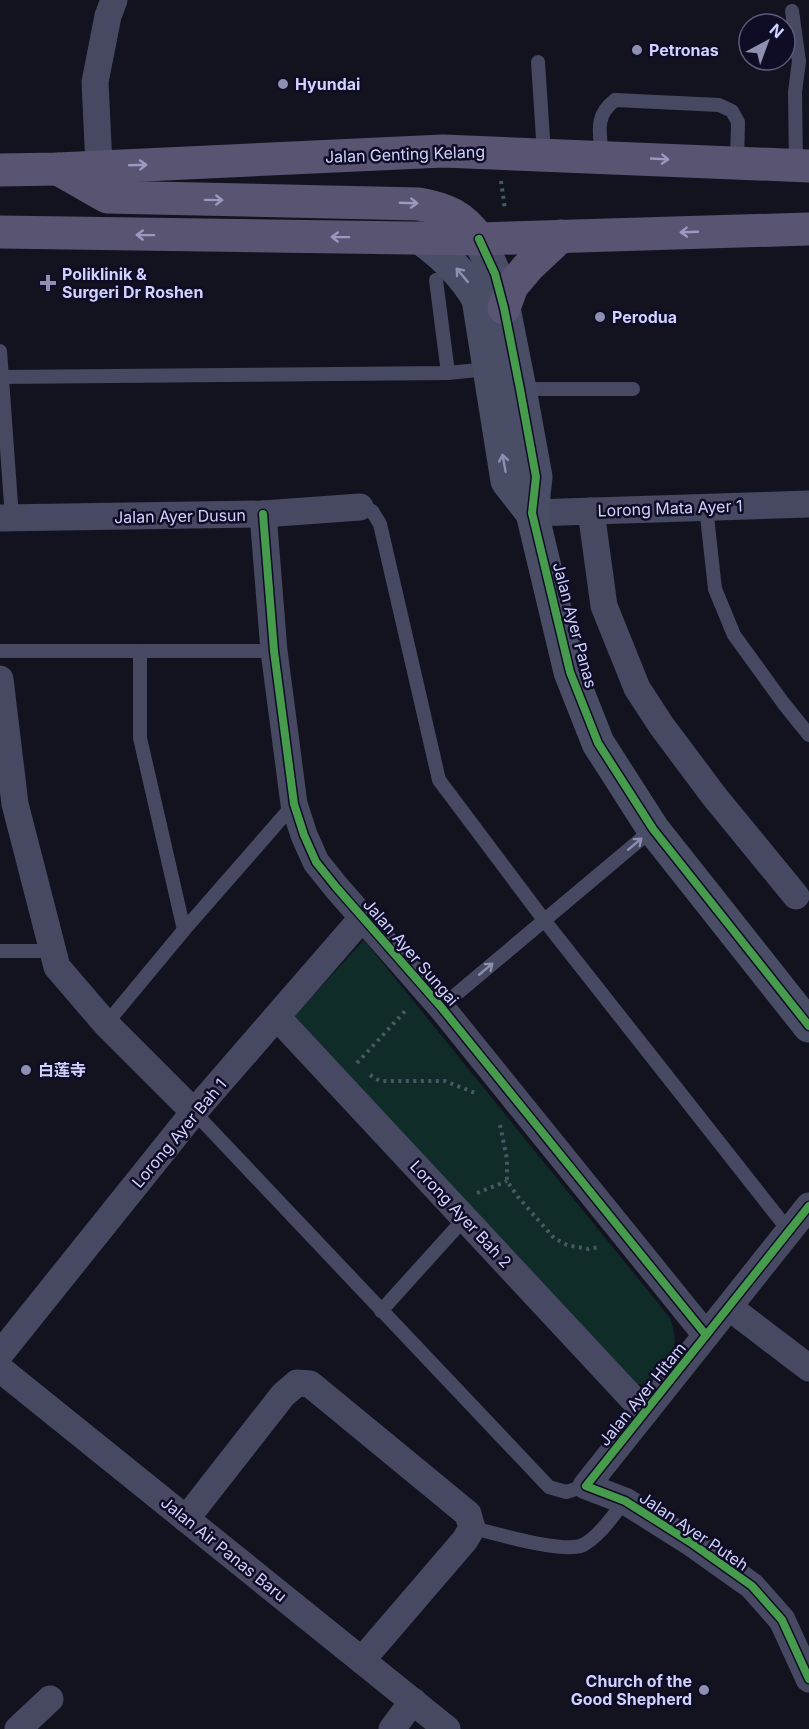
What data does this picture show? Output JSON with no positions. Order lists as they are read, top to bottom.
{
  "streets": {
    "main road": ["Jalan Genting Kelang"],
    "street": [
      "Lorong Mata Ayer 1",
      "Jalan Ayer Dusun",
      "Jalan Ayer Panas",
      "Jalan Ayer Sungai",
      "Lorong Ayer Bah 1",
      "Lorong Ayer Bah 2",
      "Jalan Ayer Hitam",
      "Jalan Ayer Puteh",
      "Jalan Air Panas Baru"
    ]
  },
  "crossings": [
    ["Lorong Mata Ayer 1", "Jalan Ayer Panas"],
    ["Jalan Ayer Dusun", "Jalan Ayer Sungai"],
    ["Jalan Ayer Sungai", "Lorong Ayer Bah 1"],
    ["Jalan Ayer Sungai", "Jalan Ayer Hitam"],
    ["Lorong Ayer Bah 1", "Lorong Ayer Bah 2"],
    ["Lorong Ayer Bah 2", "Jalan Ayer Hitam"],
    ["Jalan Ayer Hitam", "Jalan Ayer Puteh"]
  ],
  "places": {
    "other": [
      "Petronas",
      "Hyundai",
      "Perodua",
      "白莲寺",
      "Church of the Good Shepherd"
    ],
    "health": ["Poliklinik & Surgeri Dr Roshen"]
  },
  "north": "top right"
}
